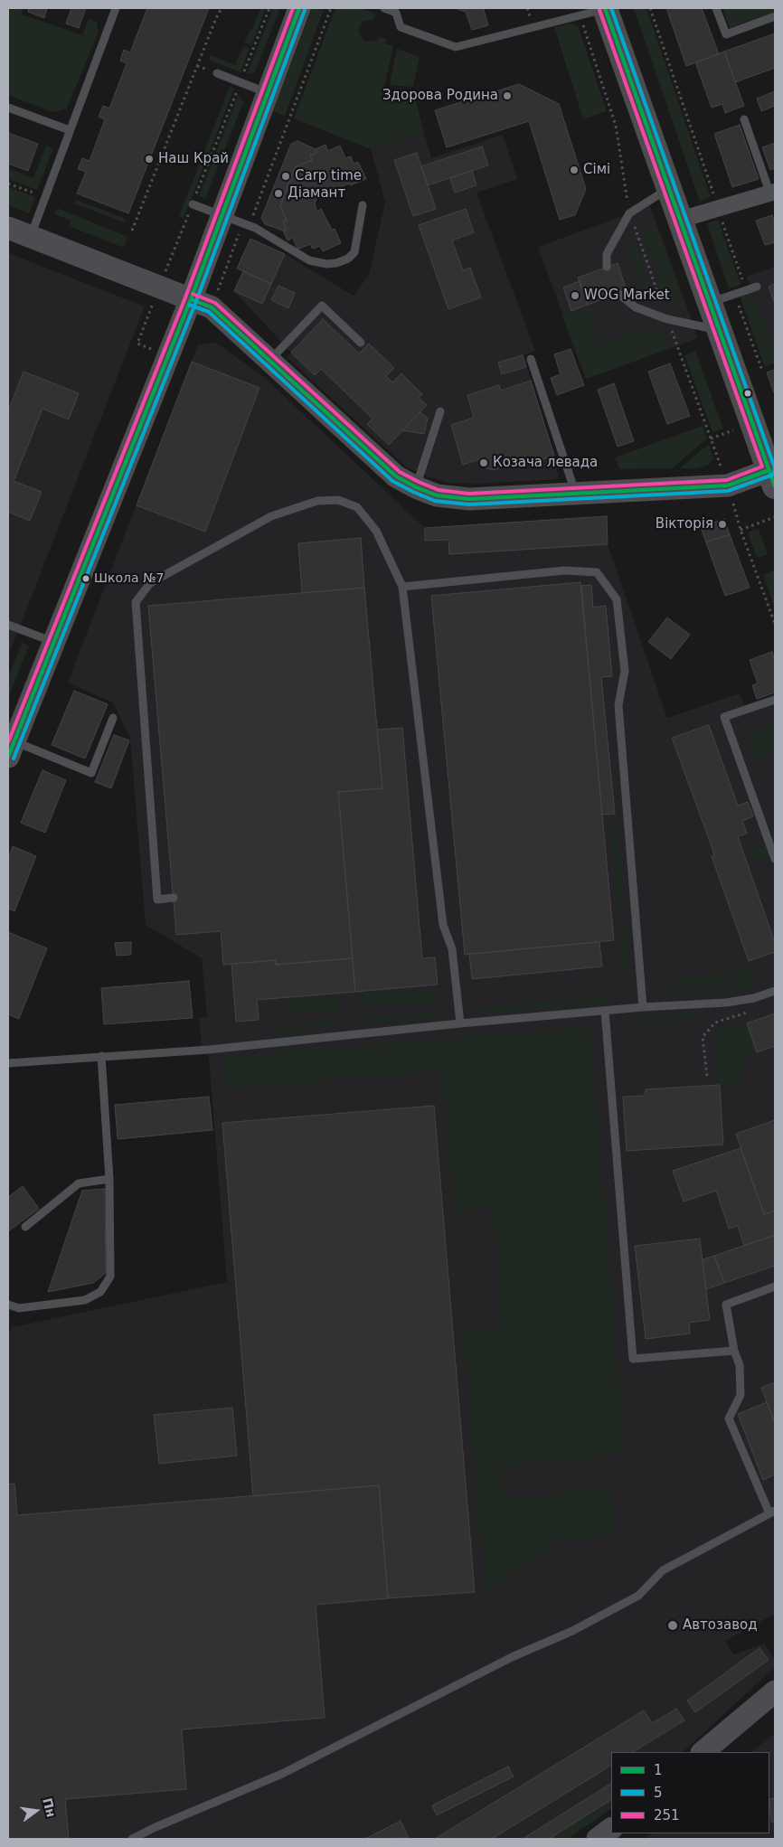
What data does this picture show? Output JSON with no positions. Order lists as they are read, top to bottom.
{
  "places": [
    "Здорова Родина",
    "Наш Край",
    "Сімі",
    "Carp time",
    "Діамант",
    "WOG Market",
    "Козача левада",
    "Вікторія",
    "Школа №7",
    "Автозавод"
  ],
  "lines": ["transit line 1", "transit line 5", "transit line 251"],
  "legend": ["1", "5", "251"],
  "north": "right"
}
